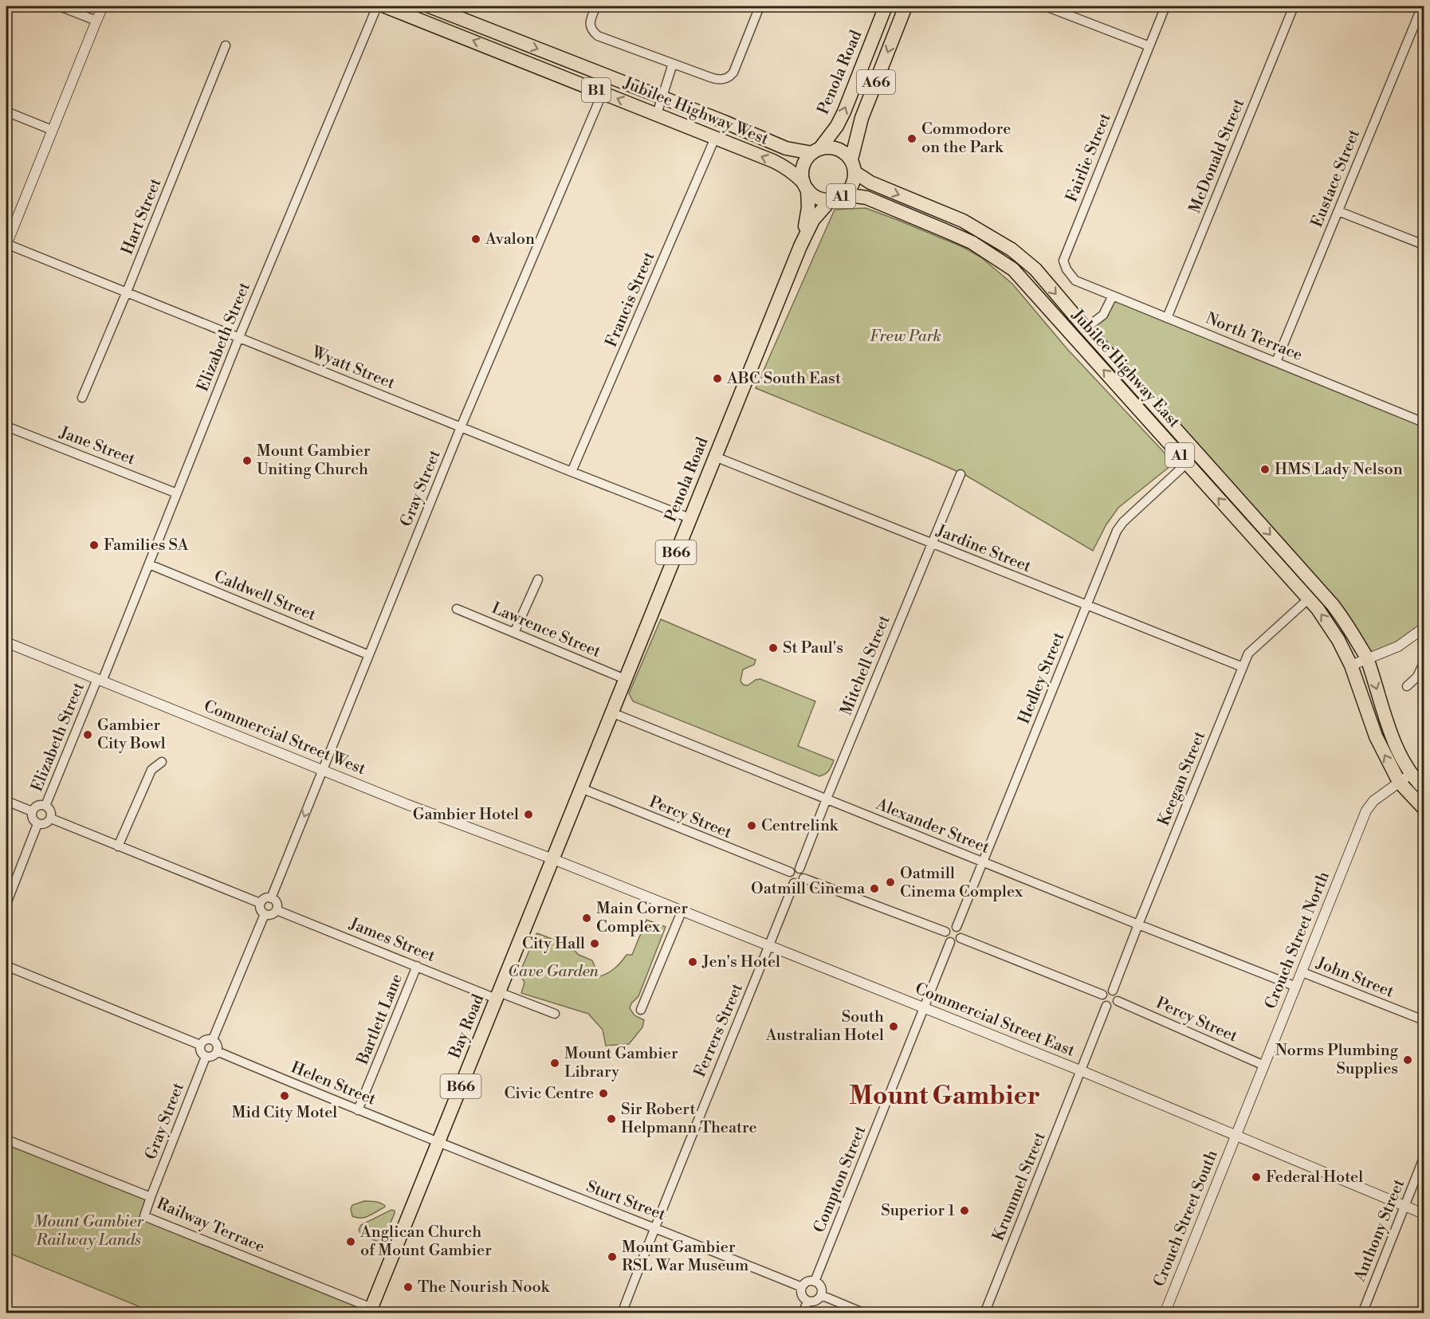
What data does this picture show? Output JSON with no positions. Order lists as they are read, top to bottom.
{
  "streets": {
    "main road": [
      "Penola Road",
      "A66",
      "B1",
      "Jubilee Highway West",
      "A1",
      "Jubilee Highway East",
      "B66",
      "Bay Road"
    ],
    "street": [
      "McDonald Street",
      "Fairlie Street",
      "Eustace Street",
      "Hart Street",
      "Francis Street",
      "Elizabeth Street",
      "North Terrace",
      "Wyatt Street",
      "Jane Street",
      "Gray Street",
      "Jardine Street",
      "Caldwell Street",
      "Lawrence Street",
      "Mitchell Street",
      "Hedley Street",
      "Commercial Street West",
      "Keegan Street",
      "Percy Street",
      "Alexander Street",
      "James Street",
      "Crouch Street North",
      "John Street",
      "Bartlett Lane",
      "Commercial Street East",
      "Ferrers Street",
      "Helen Street",
      "Compton Street",
      "Krummel Street",
      "Sturt Street",
      "Crouch Street South",
      "Railway Terrace",
      "Anthony Street"
    ]
  },
  "crossings": [
    ["Penola Road", "A66"],
    ["Penola Road", "Jubilee Highway West"],
    ["Penola Road", "A1"],
    ["Penola Road", "Wyatt Street"],
    ["Penola Road", "Jubilee Highway East"],
    ["Penola Road", "Jardine Street"],
    ["Penola Road", "Lawrence Street"],
    ["Penola Road", "Commercial Street West"],
    ["Penola Road", "Percy Street"],
    ["Penola Road", "Alexander Street"],
    ["Penola Road", "Commercial Street East"],
    ["Penola Road", "Bay Road"],
    ["A66", "Jubilee Highway West"],
    ["A66", "A1"],
    ["A66", "Jubilee Highway East"],
    ["Jubilee Highway West", "A1"],
    ["Jubilee Highway West", "Francis Street"],
    ["Jubilee Highway West", "Jubilee Highway East"],
    ["Jubilee Highway West", "Gray Street"],
    ["McDonald Street", "North Terrace"],
    ["Fairlie Street", "North Terrace"],
    ["Eustace Street", "North Terrace"],
    ["A1", "Jubilee Highway East"],
    ["Hart Street", "Wyatt Street"],
    ["Francis Street", "Wyatt Street"],
    ["Elizabeth Street", "Wyatt Street"],
    ["Elizabeth Street", "Jane Street"],
    ["Elizabeth Street", "Caldwell Street"],
    ["Elizabeth Street", "Commercial Street West"],
    ["Wyatt Street", "Gray Street"],
    ["Jubilee Highway East", "Hedley Street"],
    ["Jubilee Highway East", "Keegan Street"],
    ["Jubilee Highway East", "Crouch Street North"],
    ["Gray Street", "Caldwell Street"],
    ["Gray Street", "Commercial Street West"],
    ["Gray Street", "James Street"],
    ["Gray Street", "Helen Street"],
    ["Gray Street", "Railway Terrace"],
    ["Jardine Street", "Mitchell Street"],
    ["Jardine Street", "Hedley Street"],
    ["Jardine Street", "Keegan Street"],
    ["Mitchell Street", "Percy Street"],
    ["Mitchell Street", "Alexander Street"],
    ["Hedley Street", "Alexander Street"],
    ["Commercial Street West", "Commercial Street East"],
    ["Commercial Street West", "Bay Road"],
    ["Keegan Street", "Percy Street"],
    ["Keegan Street", "Alexander Street"],
    ["Percy Street", "Crouch Street North"],
    ["Alexander Street", "Crouch Street North"],
    ["James Street", "Bartlett Lane"],
    ["James Street", "Bay Road"],
    ["Crouch Street North", "John Street"],
    ["Crouch Street North", "Commercial Street East"],
    ["Crouch Street North", "Crouch Street South"],
    ["Bartlett Lane", "Helen Street"],
    ["Commercial Street East", "Bay Road"],
    ["Commercial Street East", "Ferrers Street"],
    ["Commercial Street East", "Compton Street"],
    ["Commercial Street East", "Krummel Street"],
    ["Commercial Street East", "Crouch Street South"],
    ["Commercial Street East", "Anthony Street"],
    ["Bay Road", "Helen Street"],
    ["Bay Road", "Sturt Street"],
    ["Bay Road", "Railway Terrace"],
    ["Ferrers Street", "Sturt Street"],
    ["Helen Street", "Sturt Street"],
    ["Compton Street", "Sturt Street"]
  ],
  "districts": ["Mount Gambier"],
  "parks": ["Frew Park", "Cave Garden", "Mount Gambier Railway Lands"],
  "places": [
    "Commodore on the Park",
    "Avalon",
    "ABC South East",
    "Mount Gambier Uniting Church",
    "HMS Lady Nelson",
    "Families SA",
    "St Paul's",
    "Gambier City Bowl",
    "Gambier Hotel",
    "Centrelink",
    "Oatmill Cinema Complex",
    "Oatmill Cinema",
    "Main Corner Complex",
    "City Hall",
    "Jen's Hotel",
    "South Australian Hotel",
    "Norms Plumbing Supplies",
    "Mount Gambier Library",
    "Civic Centre",
    "Mid City Motel",
    "Sir Robert Helpmann Theatre",
    "Federal Hotel",
    "Superior 1",
    "Anglican Church of Mount Gambier",
    "Mount Gambier RSL War Museum",
    "The Nourish Nook"
  ]
}
